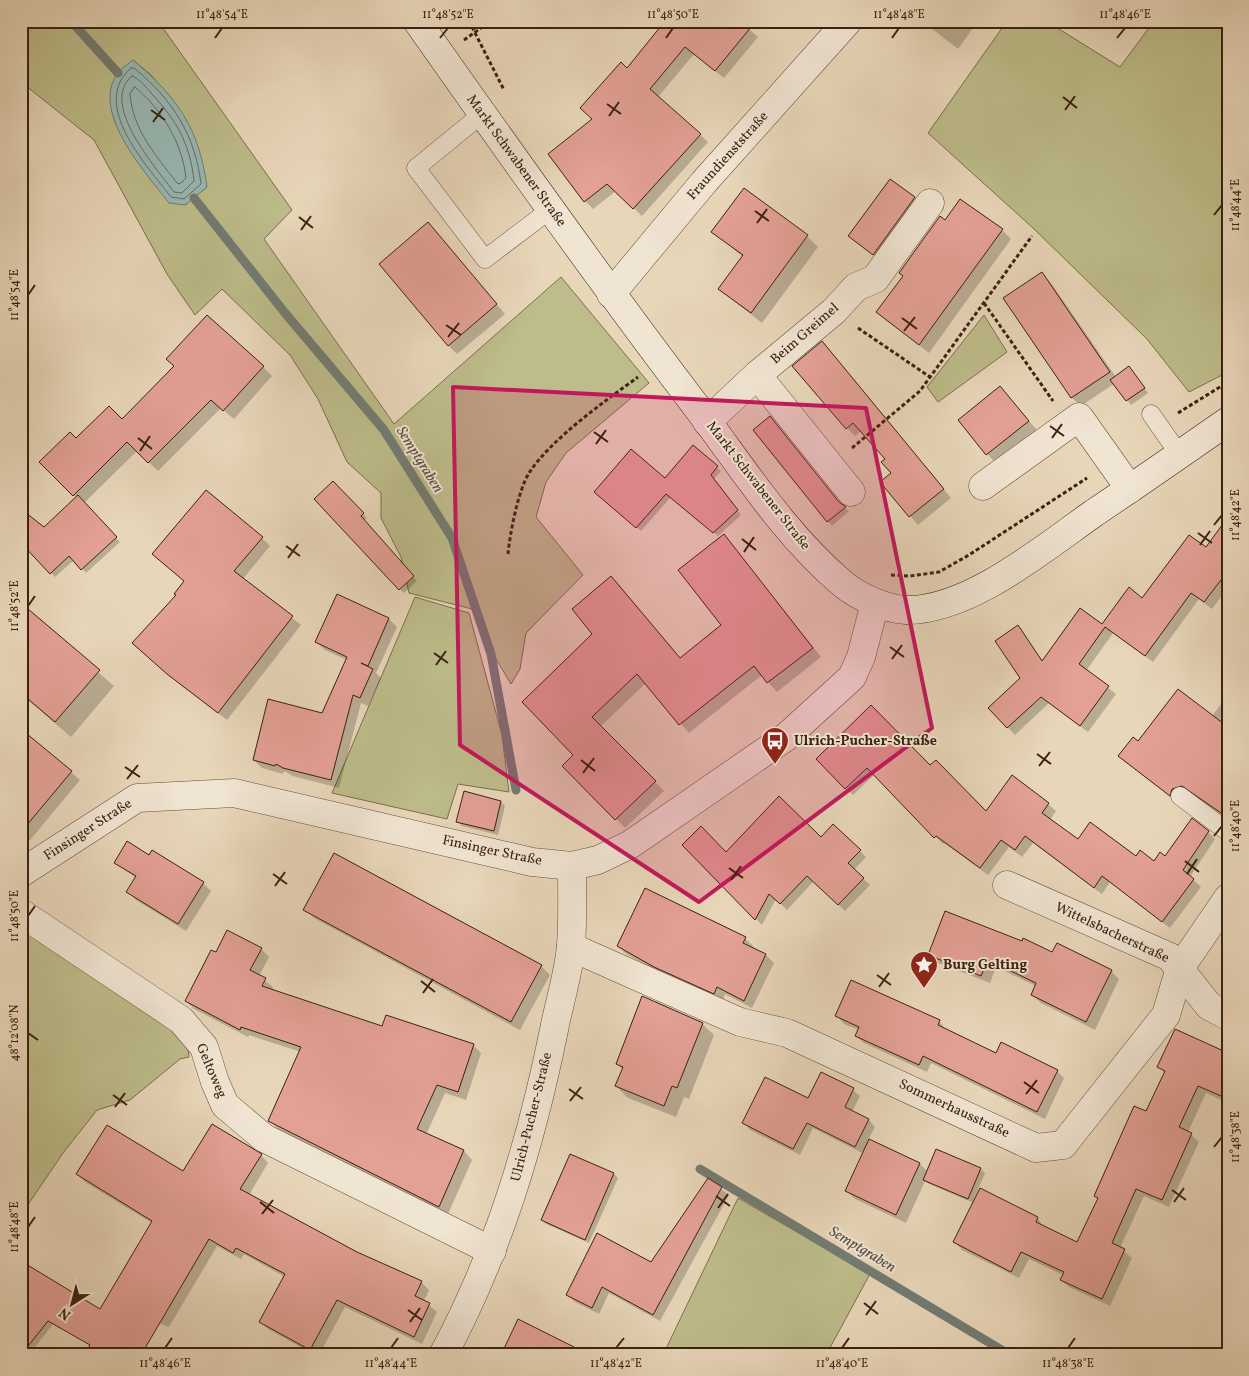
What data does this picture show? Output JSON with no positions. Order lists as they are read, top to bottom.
{
  "streets": {
    "street": [
      "Fraundienststraße",
      "Markt Schwabener Straße",
      "Beim Greimel",
      "Finsinger Straße",
      "Wittelsbacherstraße",
      "Geltoweg",
      "Sommerhausstraße",
      "Ulrich-Pucher-Straße"
    ]
  },
  "crossings": [
    ["Fraundienststraße", "Markt Schwabener Straße"],
    ["Markt Schwabener Straße", "Beim Greimel"],
    ["Markt Schwabener Straße", "Finsinger Straße"],
    ["Finsinger Straße", "Ulrich-Pucher-Straße"],
    ["Wittelsbacherstraße", "Sommerhausstraße"],
    ["Geltoweg", "Ulrich-Pucher-Straße"],
    ["Sommerhausstraße", "Ulrich-Pucher-Straße"]
  ],
  "water": ["Semptgraben"],
  "places": {
    "bus stop": ["Ulrich-Pucher-Straße"],
    "place": ["Burg Gelting"]
  },
  "north": "bottom left",
  "coordinates": [
    "11°48'54\"E",
    "11°48'52\"E",
    "11°48'50\"E",
    "11°48'48\"E",
    "11°48'46\"E",
    "11°48'44\"E",
    "11°48'42\"E",
    "11°48'40\"E",
    "48°12'08\"N",
    "11°48'38\"E"
  ]
}
